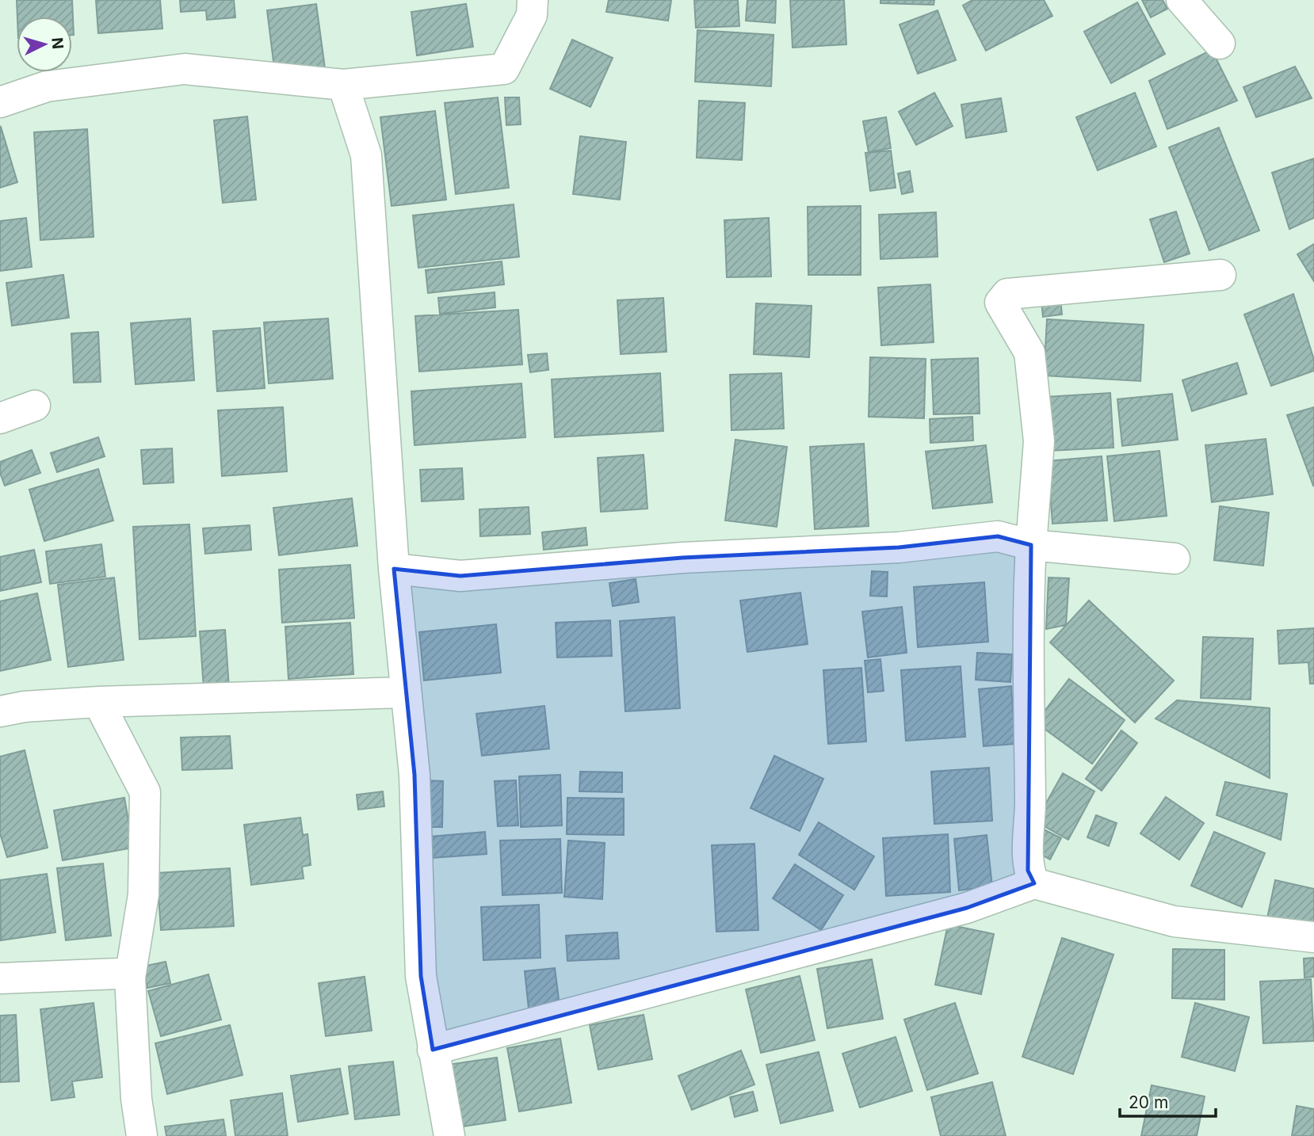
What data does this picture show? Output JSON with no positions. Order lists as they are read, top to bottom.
{
  "scale_bar": "20 m",
  "north": "right"
}
